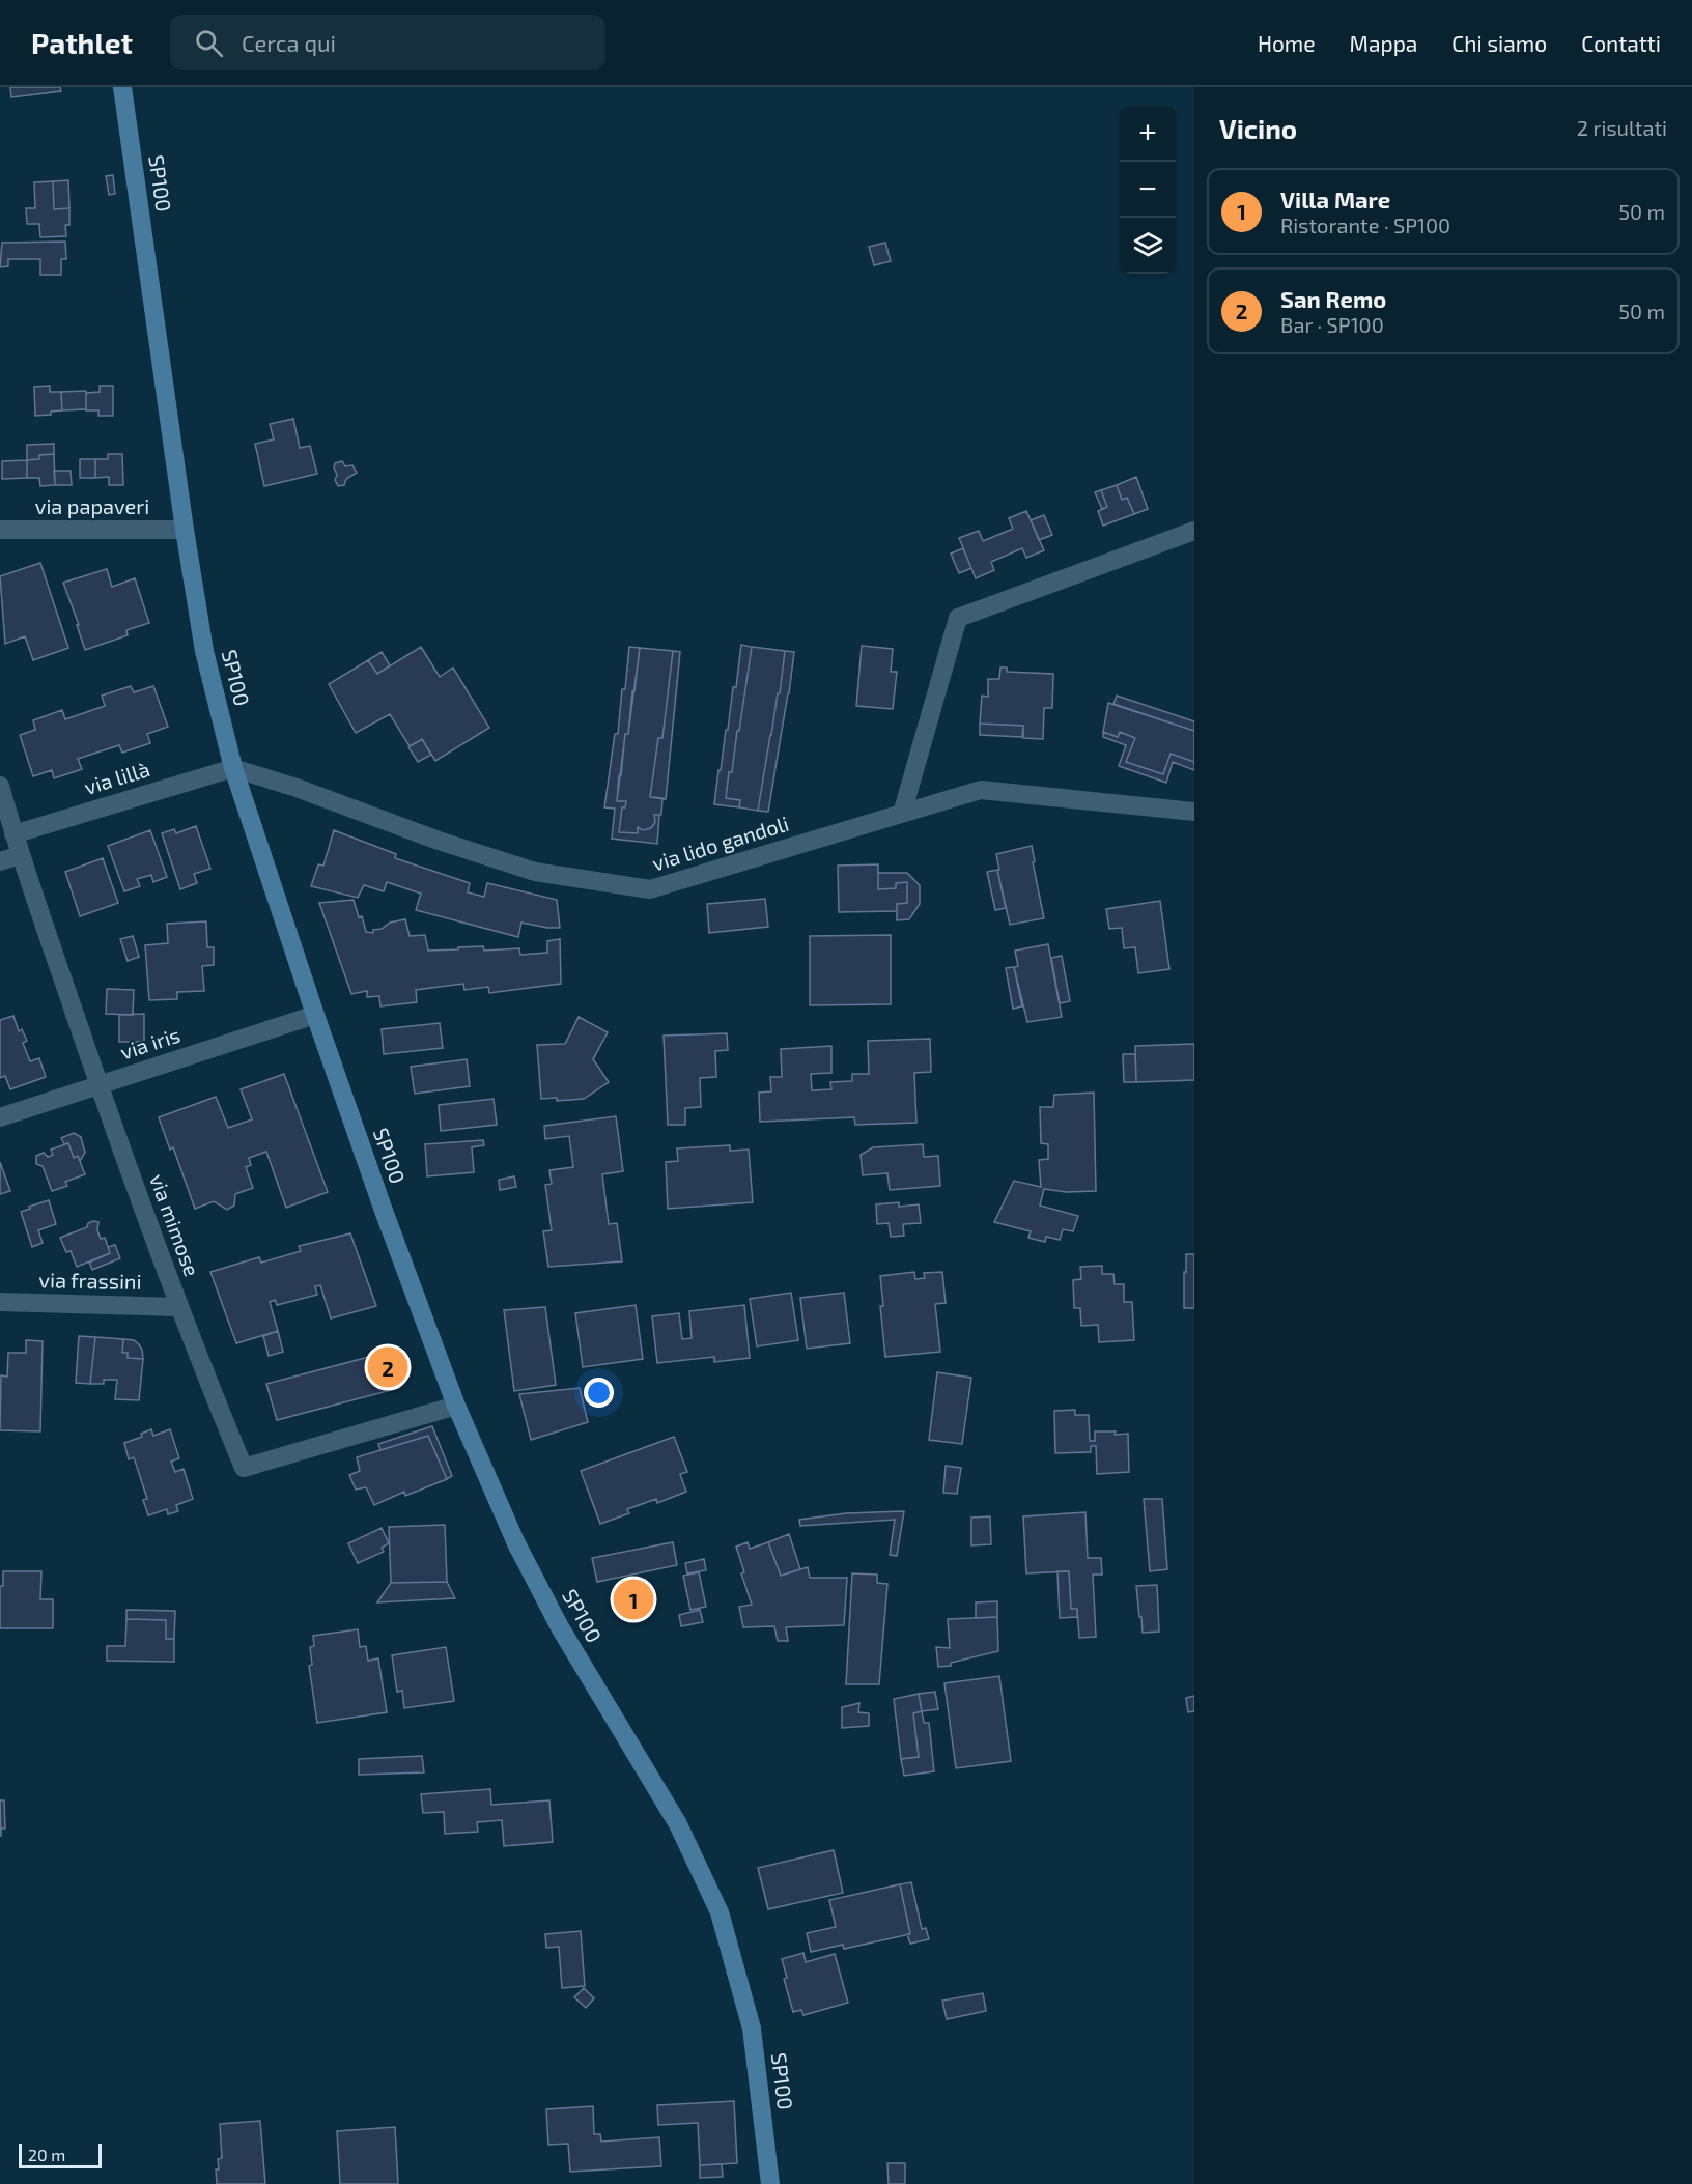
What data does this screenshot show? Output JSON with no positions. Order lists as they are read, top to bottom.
{
  "streets": {
    "main road": ["SP100"],
    "street": [
      "via papaveri",
      "via lillà",
      "via lido gandoli",
      "via iris",
      "via mimose",
      "via frassini"
    ]
  },
  "crossings": [
    ["SP100", "via papaveri"],
    ["SP100", "via lillà"],
    ["SP100", "via lido gandoli"],
    ["SP100", "via iris"],
    ["SP100", "via mimose"],
    ["via lillà", "via lido gandoli"],
    ["via lillà", "via mimose"],
    ["via iris", "via mimose"],
    ["via mimose", "via frassini"]
  ],
  "scale_bar": "20 m",
  "page": {
    "header": "Pathlet",
    "search": "Cerca qui",
    "nav": [
      "Home",
      "Mappa",
      "Chi siamo",
      "Contatti"
    ],
    "heading": ["Vicino", "2 risultati"],
    "map_buttons": ["+", "−"],
    "list": [
      {
        "mark": "1",
        "name": "Villa Mare",
        "note": "Ristorante · SP100",
        "value": "50 m"
      },
      {
        "mark": "2",
        "name": "San Remo",
        "note": "Bar · SP100",
        "value": "50 m"
      }
    ],
    "pins": ["2", "1"],
    "scale": "20 m"
  }
}
